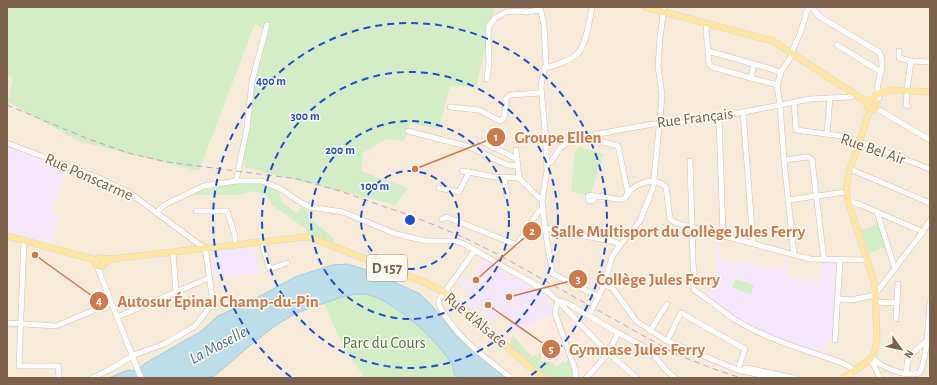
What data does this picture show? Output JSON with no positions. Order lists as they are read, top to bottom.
{
  "streets": {
    "main road": ["D 157", "Rue d'Alsace"],
    "street": ["Rue Français", "Rue Bel Air", "Rue Ponscarme"]
  },
  "crossings": [
    ["Rue Français", "Rue Bel Air"],
    ["Rue Ponscarme", "Rue d'Alsace"],
    ["D 157", "Rue d'Alsace"]
  ],
  "water": ["La Moselle"],
  "parks": ["Parc du Cours"],
  "places": [
    "Groupe Ellen",
    "Autosur Épinal Champ-du-Pin",
    "Salle Multisport du Collège Jules Ferry",
    "Collège Jules Ferry",
    "Gymnase Jules Ferry"
  ],
  "north": "bottom right",
  "rings": [
    "400 m",
    "300 m",
    "200 m",
    "100 m"
  ]
}
